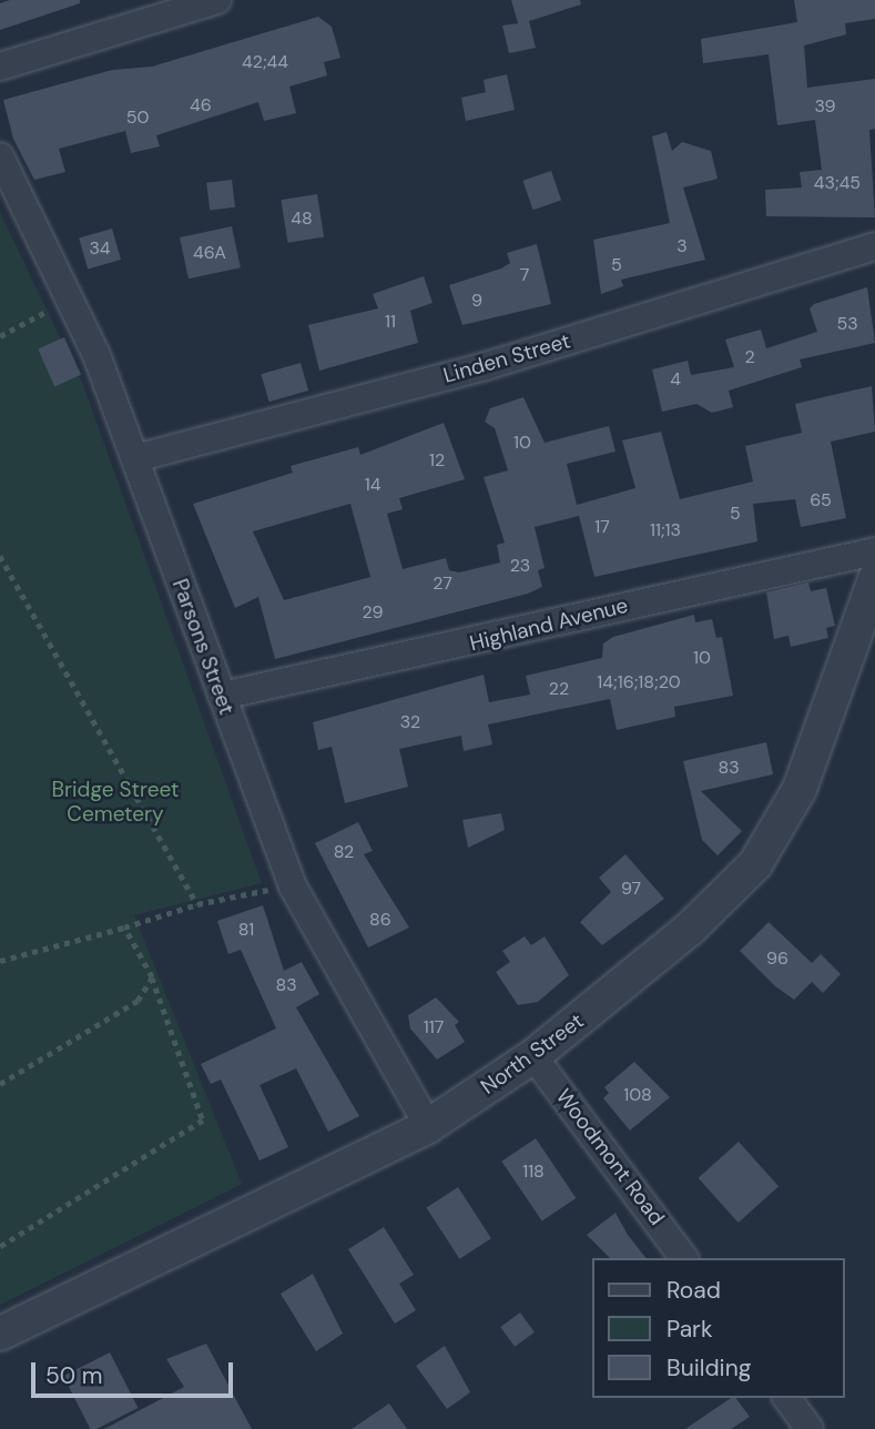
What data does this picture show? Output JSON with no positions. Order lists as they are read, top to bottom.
{
  "streets": {
    "street": [
      "Linden Street",
      "Highland Avenue",
      "Parsons Street",
      "North Street",
      "Woodmont Road"
    ]
  },
  "crossings": [
    ["Linden Street", "Parsons Street"],
    ["Highland Avenue", "Parsons Street"],
    ["Parsons Street", "North Street"],
    ["North Street", "Woodmont Road"]
  ],
  "parks": ["Bridge Street Cemetery"],
  "house_numbers": [
    "42;44",
    "46",
    "39",
    "50",
    "43;45",
    "48",
    "3",
    "34",
    "46A",
    "5",
    "7",
    "9",
    "11",
    "53",
    "2",
    "4",
    "10",
    "12",
    "14",
    "65",
    "5",
    "17",
    "11;13",
    "23",
    "27",
    "29",
    "10",
    "14;16;18;20",
    "22",
    "32",
    "83",
    "82",
    "97",
    "86",
    "81",
    "96",
    "83",
    "117",
    "108",
    "118"
  ],
  "legend": ["Road", "Park", "Building"],
  "scale_bar": "50 m"
}
